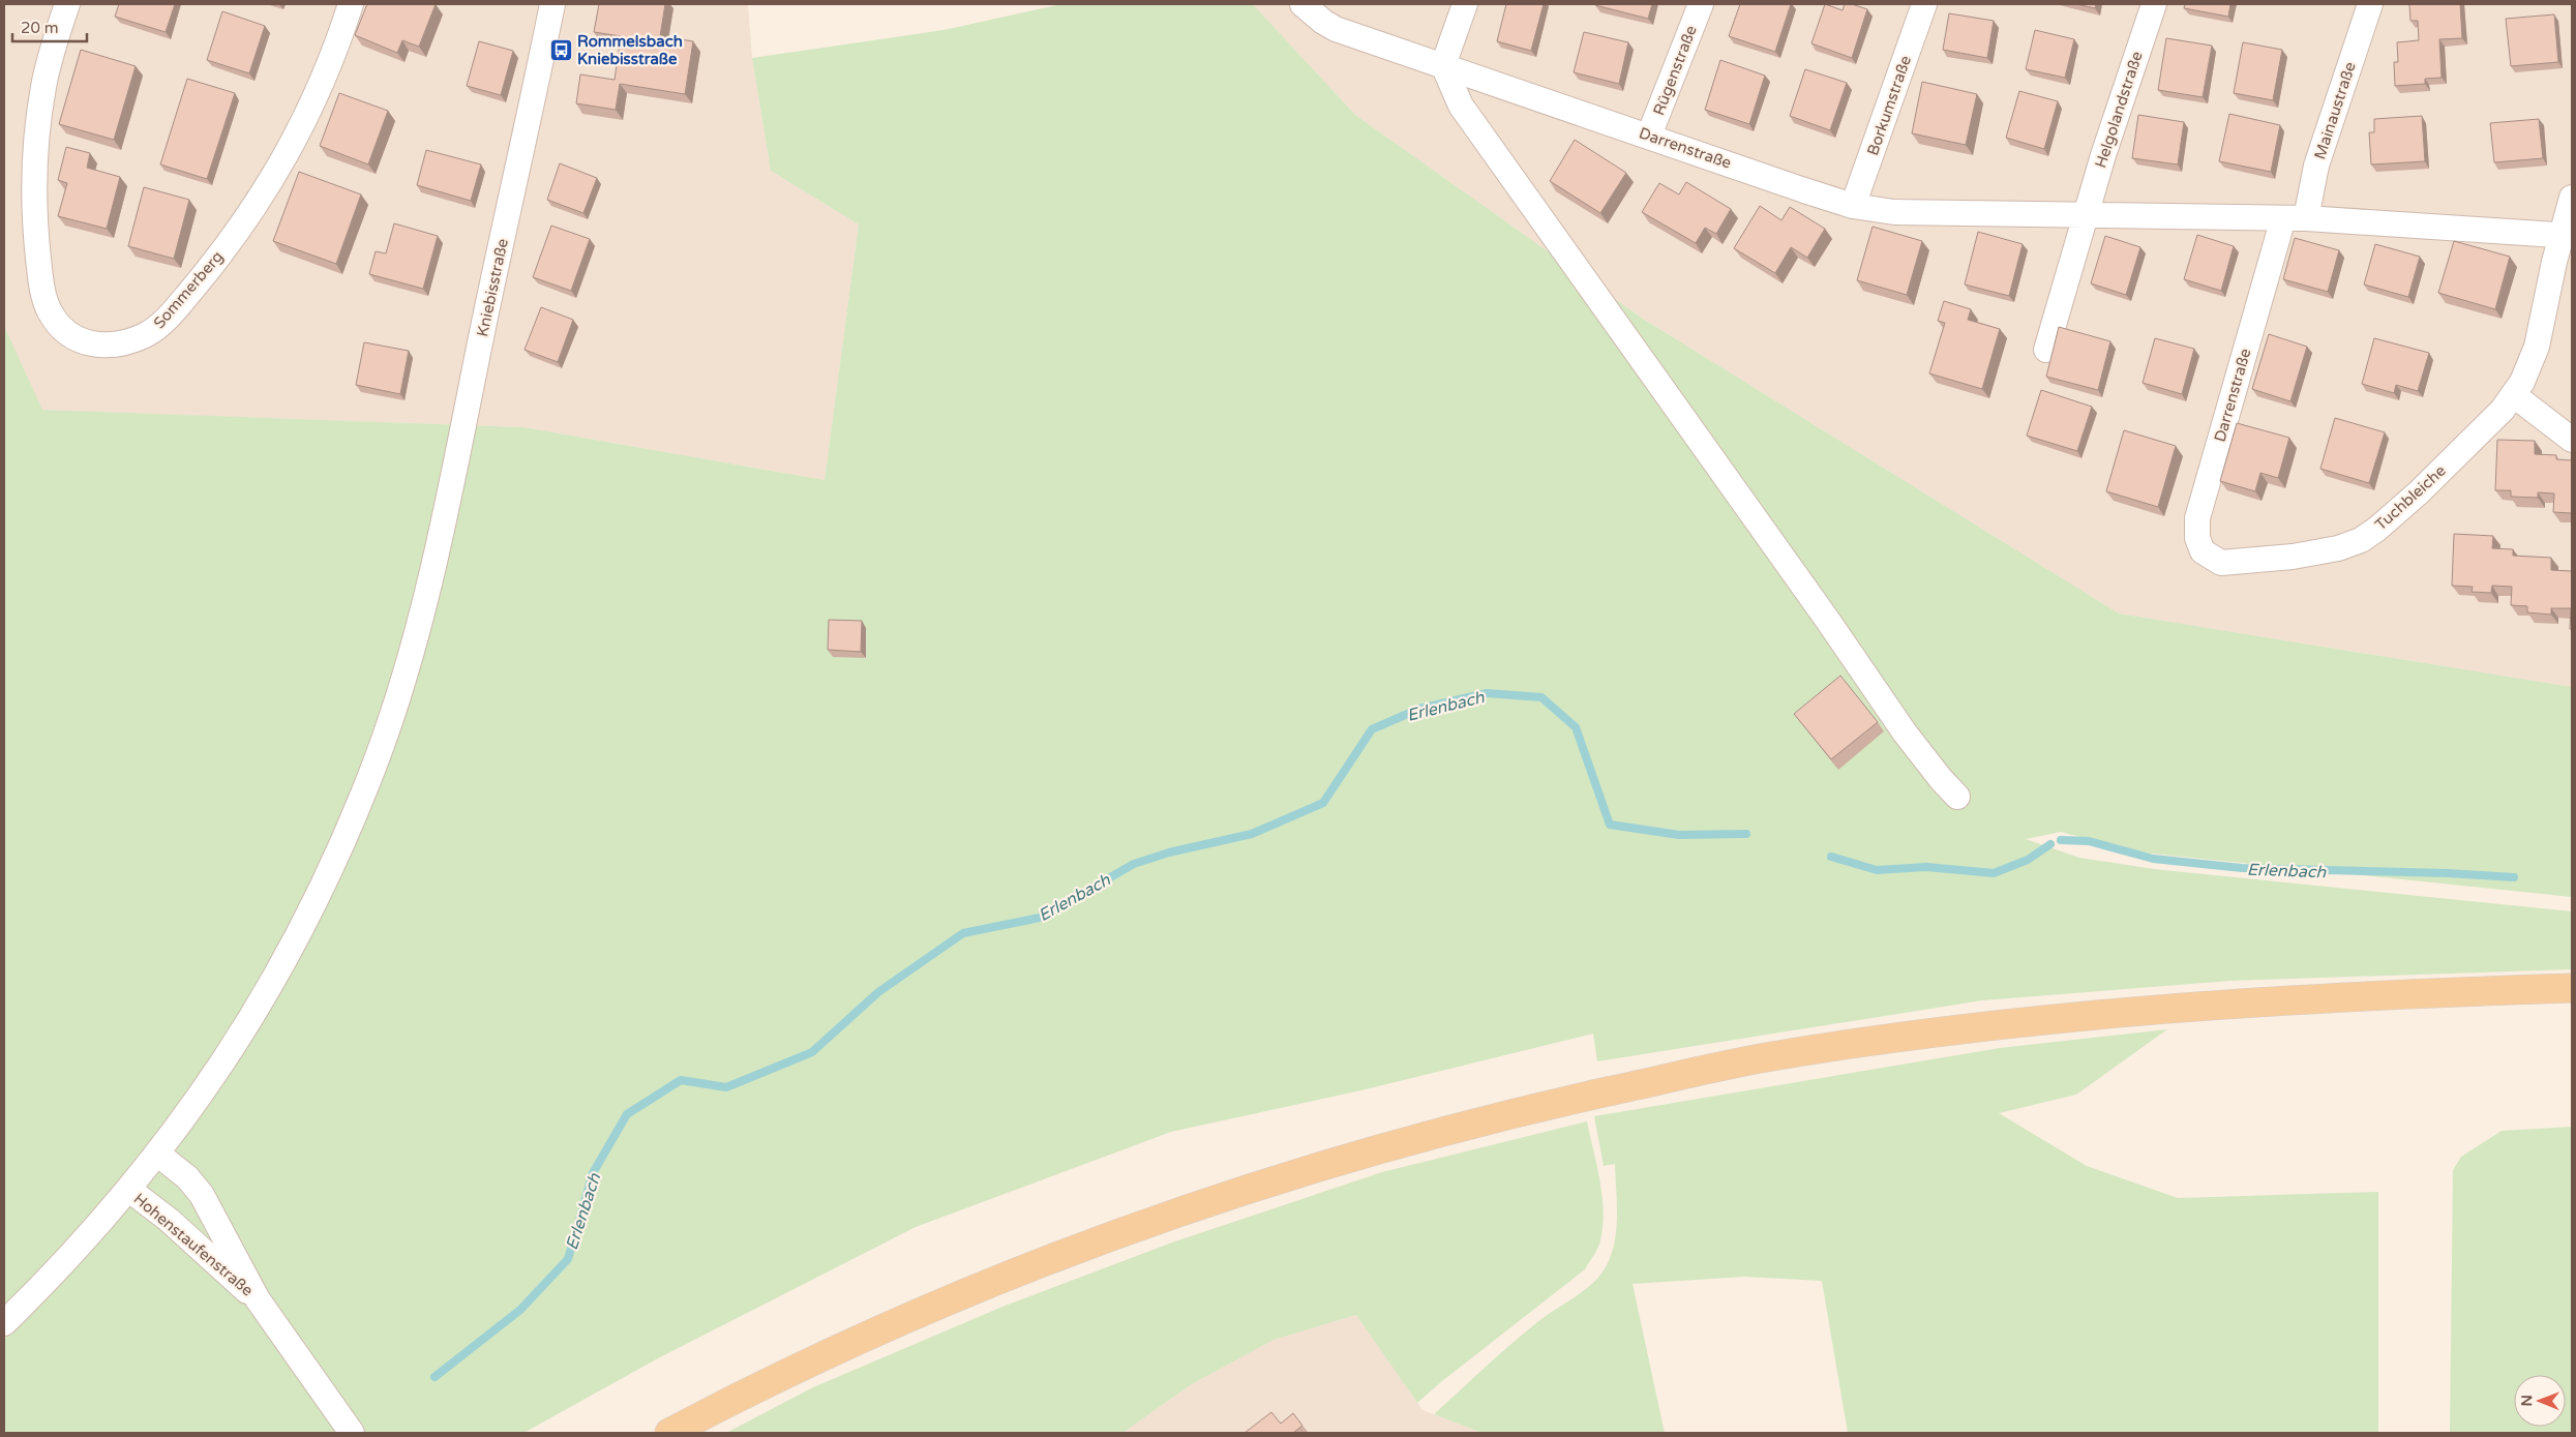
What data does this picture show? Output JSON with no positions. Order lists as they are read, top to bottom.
{
  "streets": {
    "street": [
      "Rügenstraße",
      "Borkumstraße",
      "Helgolandstraße",
      "Mainaustraße",
      "Darrenstraße",
      "Kniebisstraße",
      "Sommerberg",
      "Tuchbleiche",
      "Hohenstaufenstraße"
    ]
  },
  "crossings": [
    ["Rügenstraße", "Darrenstraße"],
    ["Borkumstraße", "Darrenstraße"],
    ["Helgolandstraße", "Darrenstraße"],
    ["Mainaustraße", "Darrenstraße"],
    ["Darrenstraße", "Tuchbleiche"],
    ["Kniebisstraße", "Hohenstaufenstraße"]
  ],
  "water": ["Erlenbach"],
  "places": {
    "bus stop": ["Rommelsbach Kniebisstraße"]
  },
  "scale_bar": "20 m",
  "north": "left"
}
